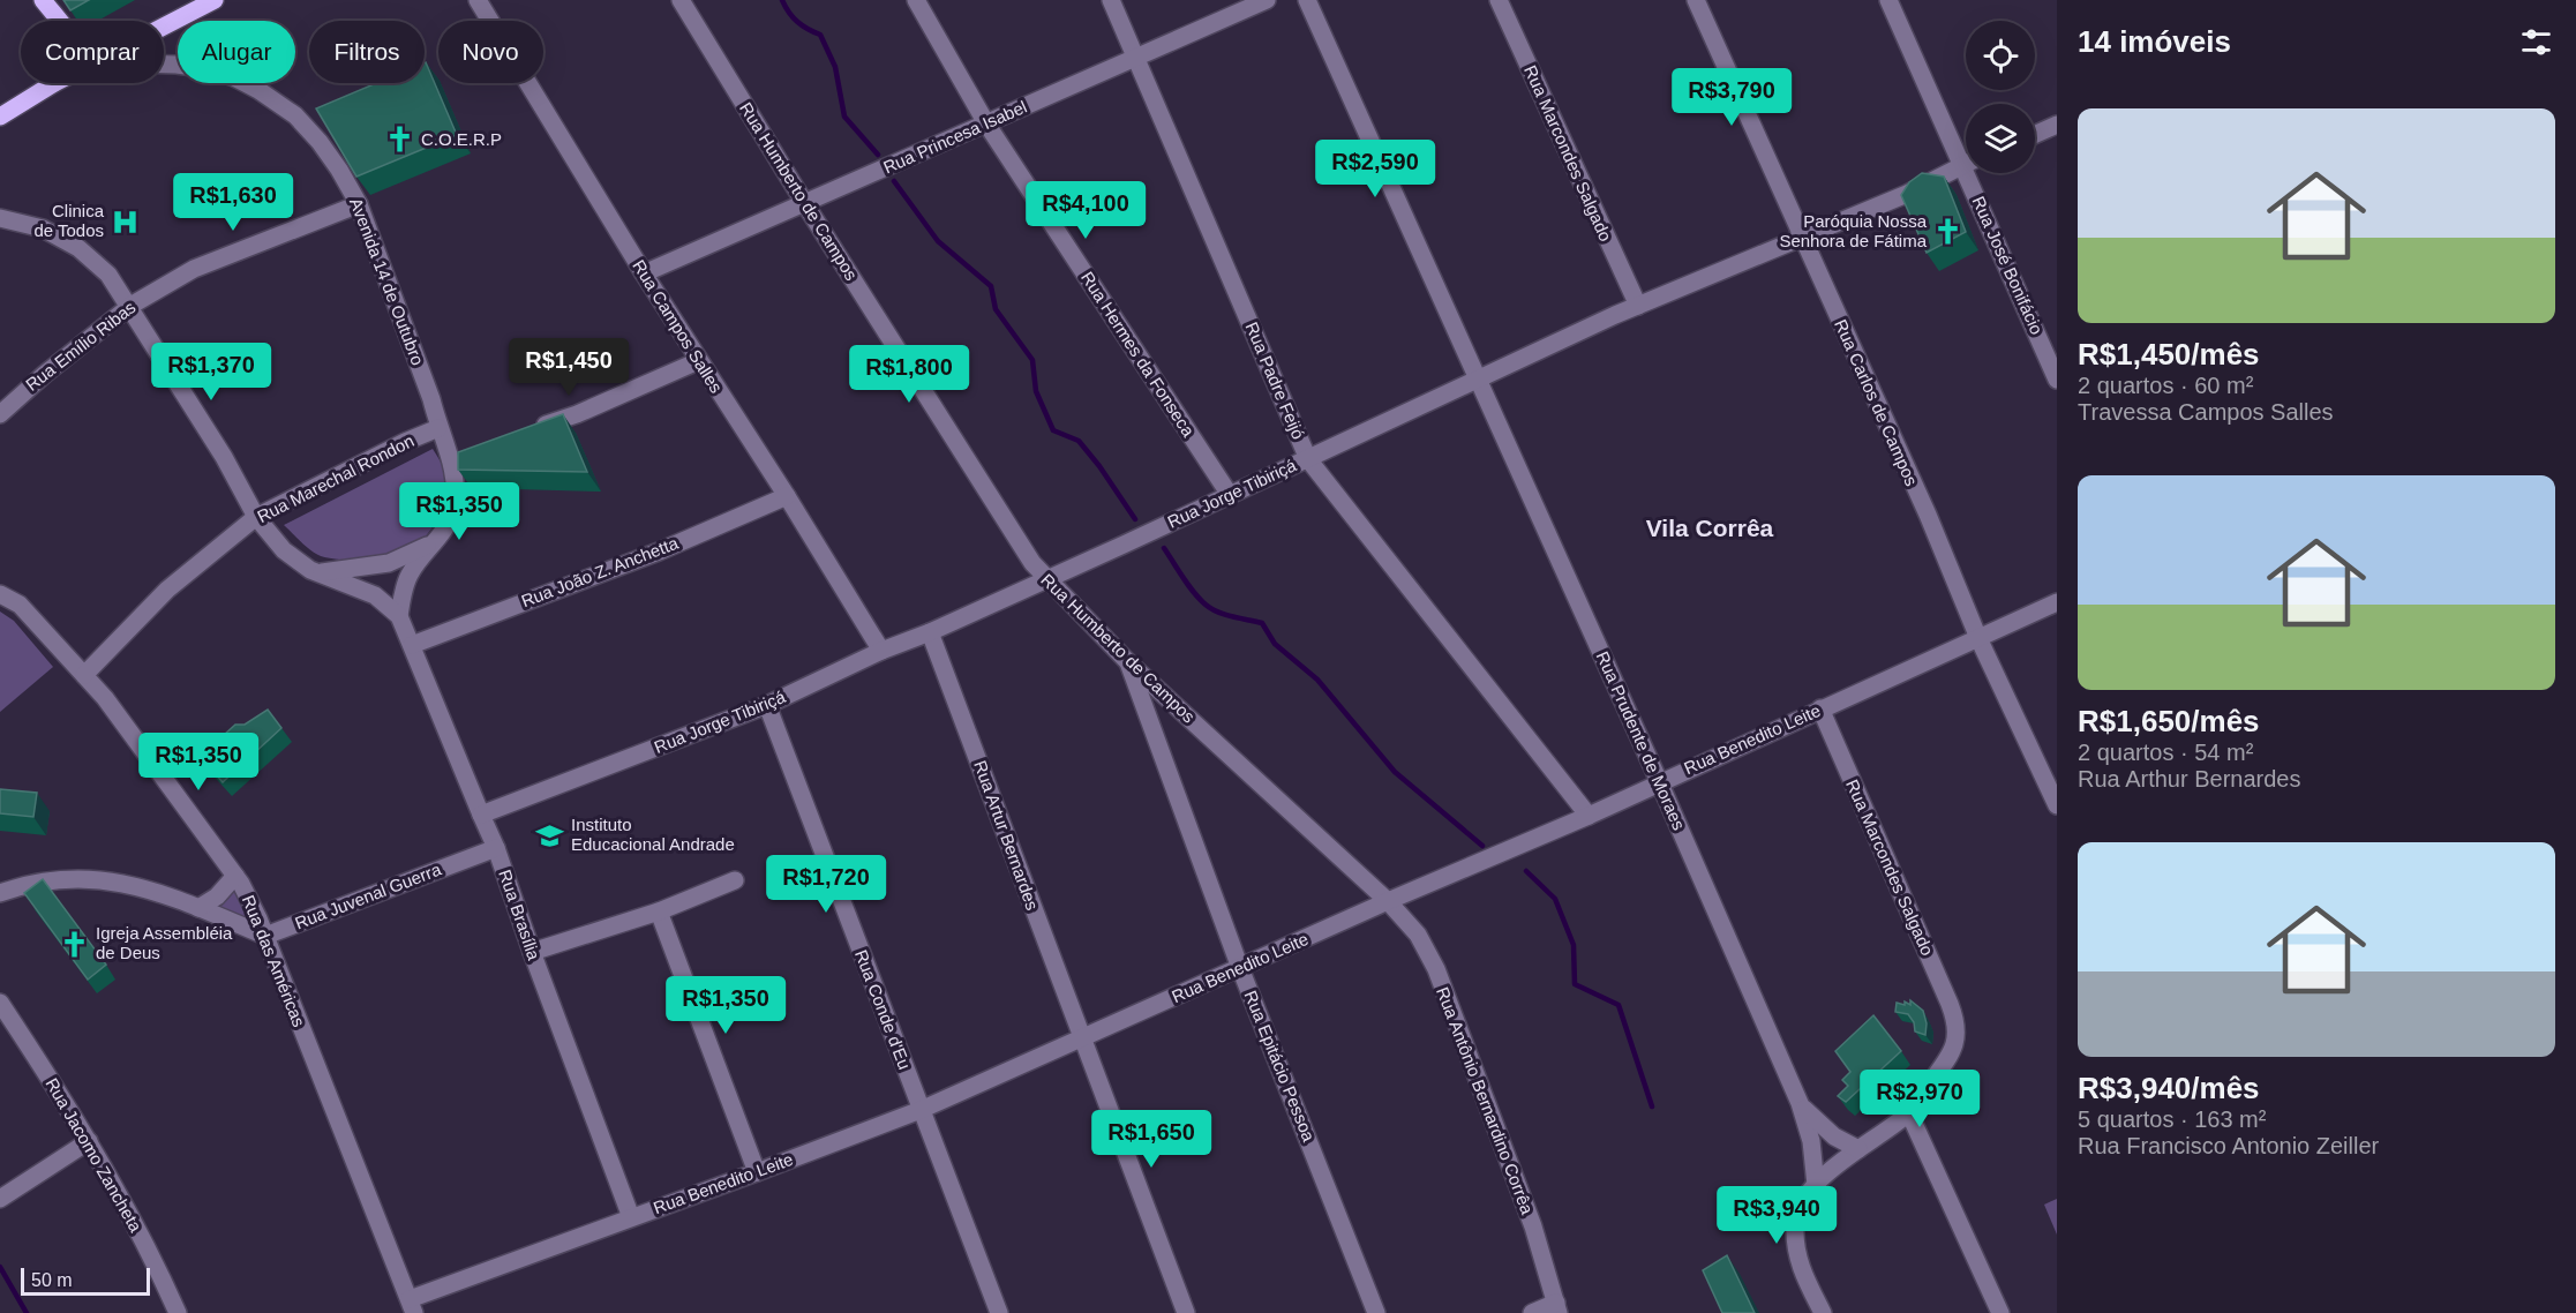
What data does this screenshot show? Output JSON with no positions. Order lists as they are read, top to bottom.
{
  "streets": {
    "street": [
      "Rua Princesa Isabel",
      "Rua Marcondes Salgado",
      "Rua Humberto de Campos",
      "Rua José Bonifácio",
      "Avenida 14 de Outubro",
      "Rua Campos Salles",
      "Rua Emílio Ribas",
      "Rua Hermes da Fonseca",
      "Rua Padre Feijó",
      "Rua Carlos de Campos",
      "Rua Marechal Rondon",
      "Rua Jorge Tibiriçá",
      "Rua João Z. Anchetta",
      "Rua Benedito Leite",
      "Rua Prudente de Moraes",
      "Rua Artur Bernardes",
      "Rua Juvenal Guerra",
      "Rua Brasília",
      "Rua das Américas",
      "Rua Conde d'Eu",
      "Rua Epitácio Pessoa",
      "Rua Antônio Bernardino Corrêa",
      "Rua Jacomo Zancheta"
    ]
  },
  "crossings": [
    ["Rua Princesa Isabel", "Rua Humberto de Campos"],
    ["Rua Princesa Isabel", "Rua Campos Salles"],
    ["Rua Princesa Isabel", "Rua Hermes da Fonseca"],
    ["Rua Princesa Isabel", "Rua Padre Feijó"],
    ["Rua Marcondes Salgado", "Rua Jorge Tibiriçá"],
    ["Rua Marcondes Salgado", "Rua Benedito Leite"],
    ["Rua Humberto de Campos", "Rua Jorge Tibiriçá"],
    ["Rua Humberto de Campos", "Rua Benedito Leite"],
    ["Rua Humberto de Campos", "Rua Epitácio Pessoa"],
    ["Rua Humberto de Campos", "Rua Antônio Bernardino Corrêa"],
    ["Avenida 14 de Outubro", "Rua Emílio Ribas"],
    ["Avenida 14 de Outubro", "Rua Marechal Rondon"],
    ["Avenida 14 de Outubro", "Rua Brasília"],
    ["Rua Campos Salles", "Rua Jorge Tibiriçá"],
    ["Rua Campos Salles", "Rua João Z. Anchetta"],
    ["Rua Hermes da Fonseca", "Rua Jorge Tibiriçá"],
    ["Rua Padre Feijó", "Rua Jorge Tibiriçá"],
    ["Rua Padre Feijó", "Rua Benedito Leite"],
    ["Rua Carlos de Campos", "Rua Jorge Tibiriçá"],
    ["Rua Carlos de Campos", "Rua Benedito Leite"],
    ["Rua Marechal Rondon", "Rua das Américas"],
    ["Rua Jorge Tibiriçá", "Rua Prudente de Moraes"],
    ["Rua Jorge Tibiriçá", "Rua Artur Bernardes"],
    ["Rua Jorge Tibiriçá", "Rua Brasília"],
    ["Rua Jorge Tibiriçá", "Rua Conde d'Eu"],
    ["Rua João Z. Anchetta", "Rua Brasília"],
    ["Rua Benedito Leite", "Rua Prudente de Moraes"],
    ["Rua Benedito Leite", "Rua Artur Bernardes"],
    ["Rua Benedito Leite", "Rua Brasília"],
    ["Rua Benedito Leite", "Rua das Américas"],
    ["Rua Benedito Leite", "Rua Conde d'Eu"],
    ["Rua Benedito Leite", "Rua Epitácio Pessoa"],
    ["Rua Benedito Leite", "Rua Antônio Bernardino Corrêa"],
    ["Rua Juvenal Guerra", "Rua Brasília"],
    ["Rua Juvenal Guerra", "Rua das Américas"]
  ],
  "districts": ["Vila Corrêa"],
  "places": {
    "church": ["C.O.E.R.P", "Paróquia Nossa Senhora de Fátima", "Igreja Assembléia de Deus"],
    "hospital": ["Clinica de Todos"],
    "school or university": ["Instituto Educacional Andrade"]
  },
  "scale_bar": "50 m",
  "page": {
    "heading": "14 imóveis",
    "chip": [
      "Comprar",
      "Alugar",
      "Filtros",
      "Novo"
    ],
    "price": [
      "R$3,790",
      "R$2,590",
      "R$1,630",
      "R$4,100",
      "R$1,450",
      "R$1,370",
      "R$1,800",
      "R$1,350",
      "R$1,350",
      "R$1,720",
      "R$1,350",
      "R$2,970",
      "R$1,650",
      "R$3,940"
    ],
    "list": [
      {
        "name": "R$1,450/mês",
        "note": "2 quartos · 60 m² · Travessa Campos Salles"
      },
      {
        "name": "R$1,650/mês",
        "note": "2 quartos · 54 m² · Rua Arthur Bernardes"
      },
      {
        "name": "R$3,940/mês",
        "note": "5 quartos · 163 m² · Rua Francisco Antonio Zeiller"
      }
    ],
    "scale": "50 m"
  }
}
